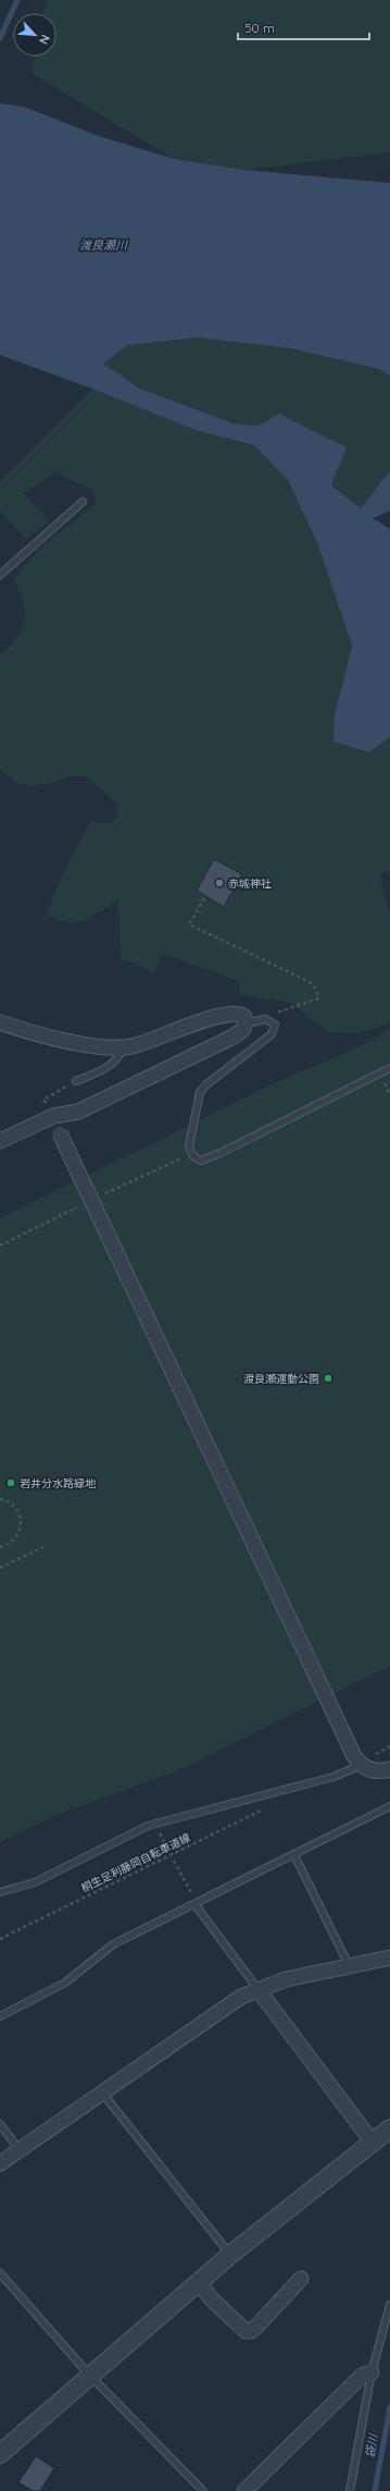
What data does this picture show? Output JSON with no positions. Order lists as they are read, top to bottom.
{
  "streets": {
    "path": ["桐生足利藤岡自転車道線"]
  },
  "water": ["渡良瀬川", "袋川"],
  "places": ["赤城神社", "渡良瀬運動公園", "岩井分水路緑地"],
  "scale_bar": "50 m",
  "north": "bottom right"
}
